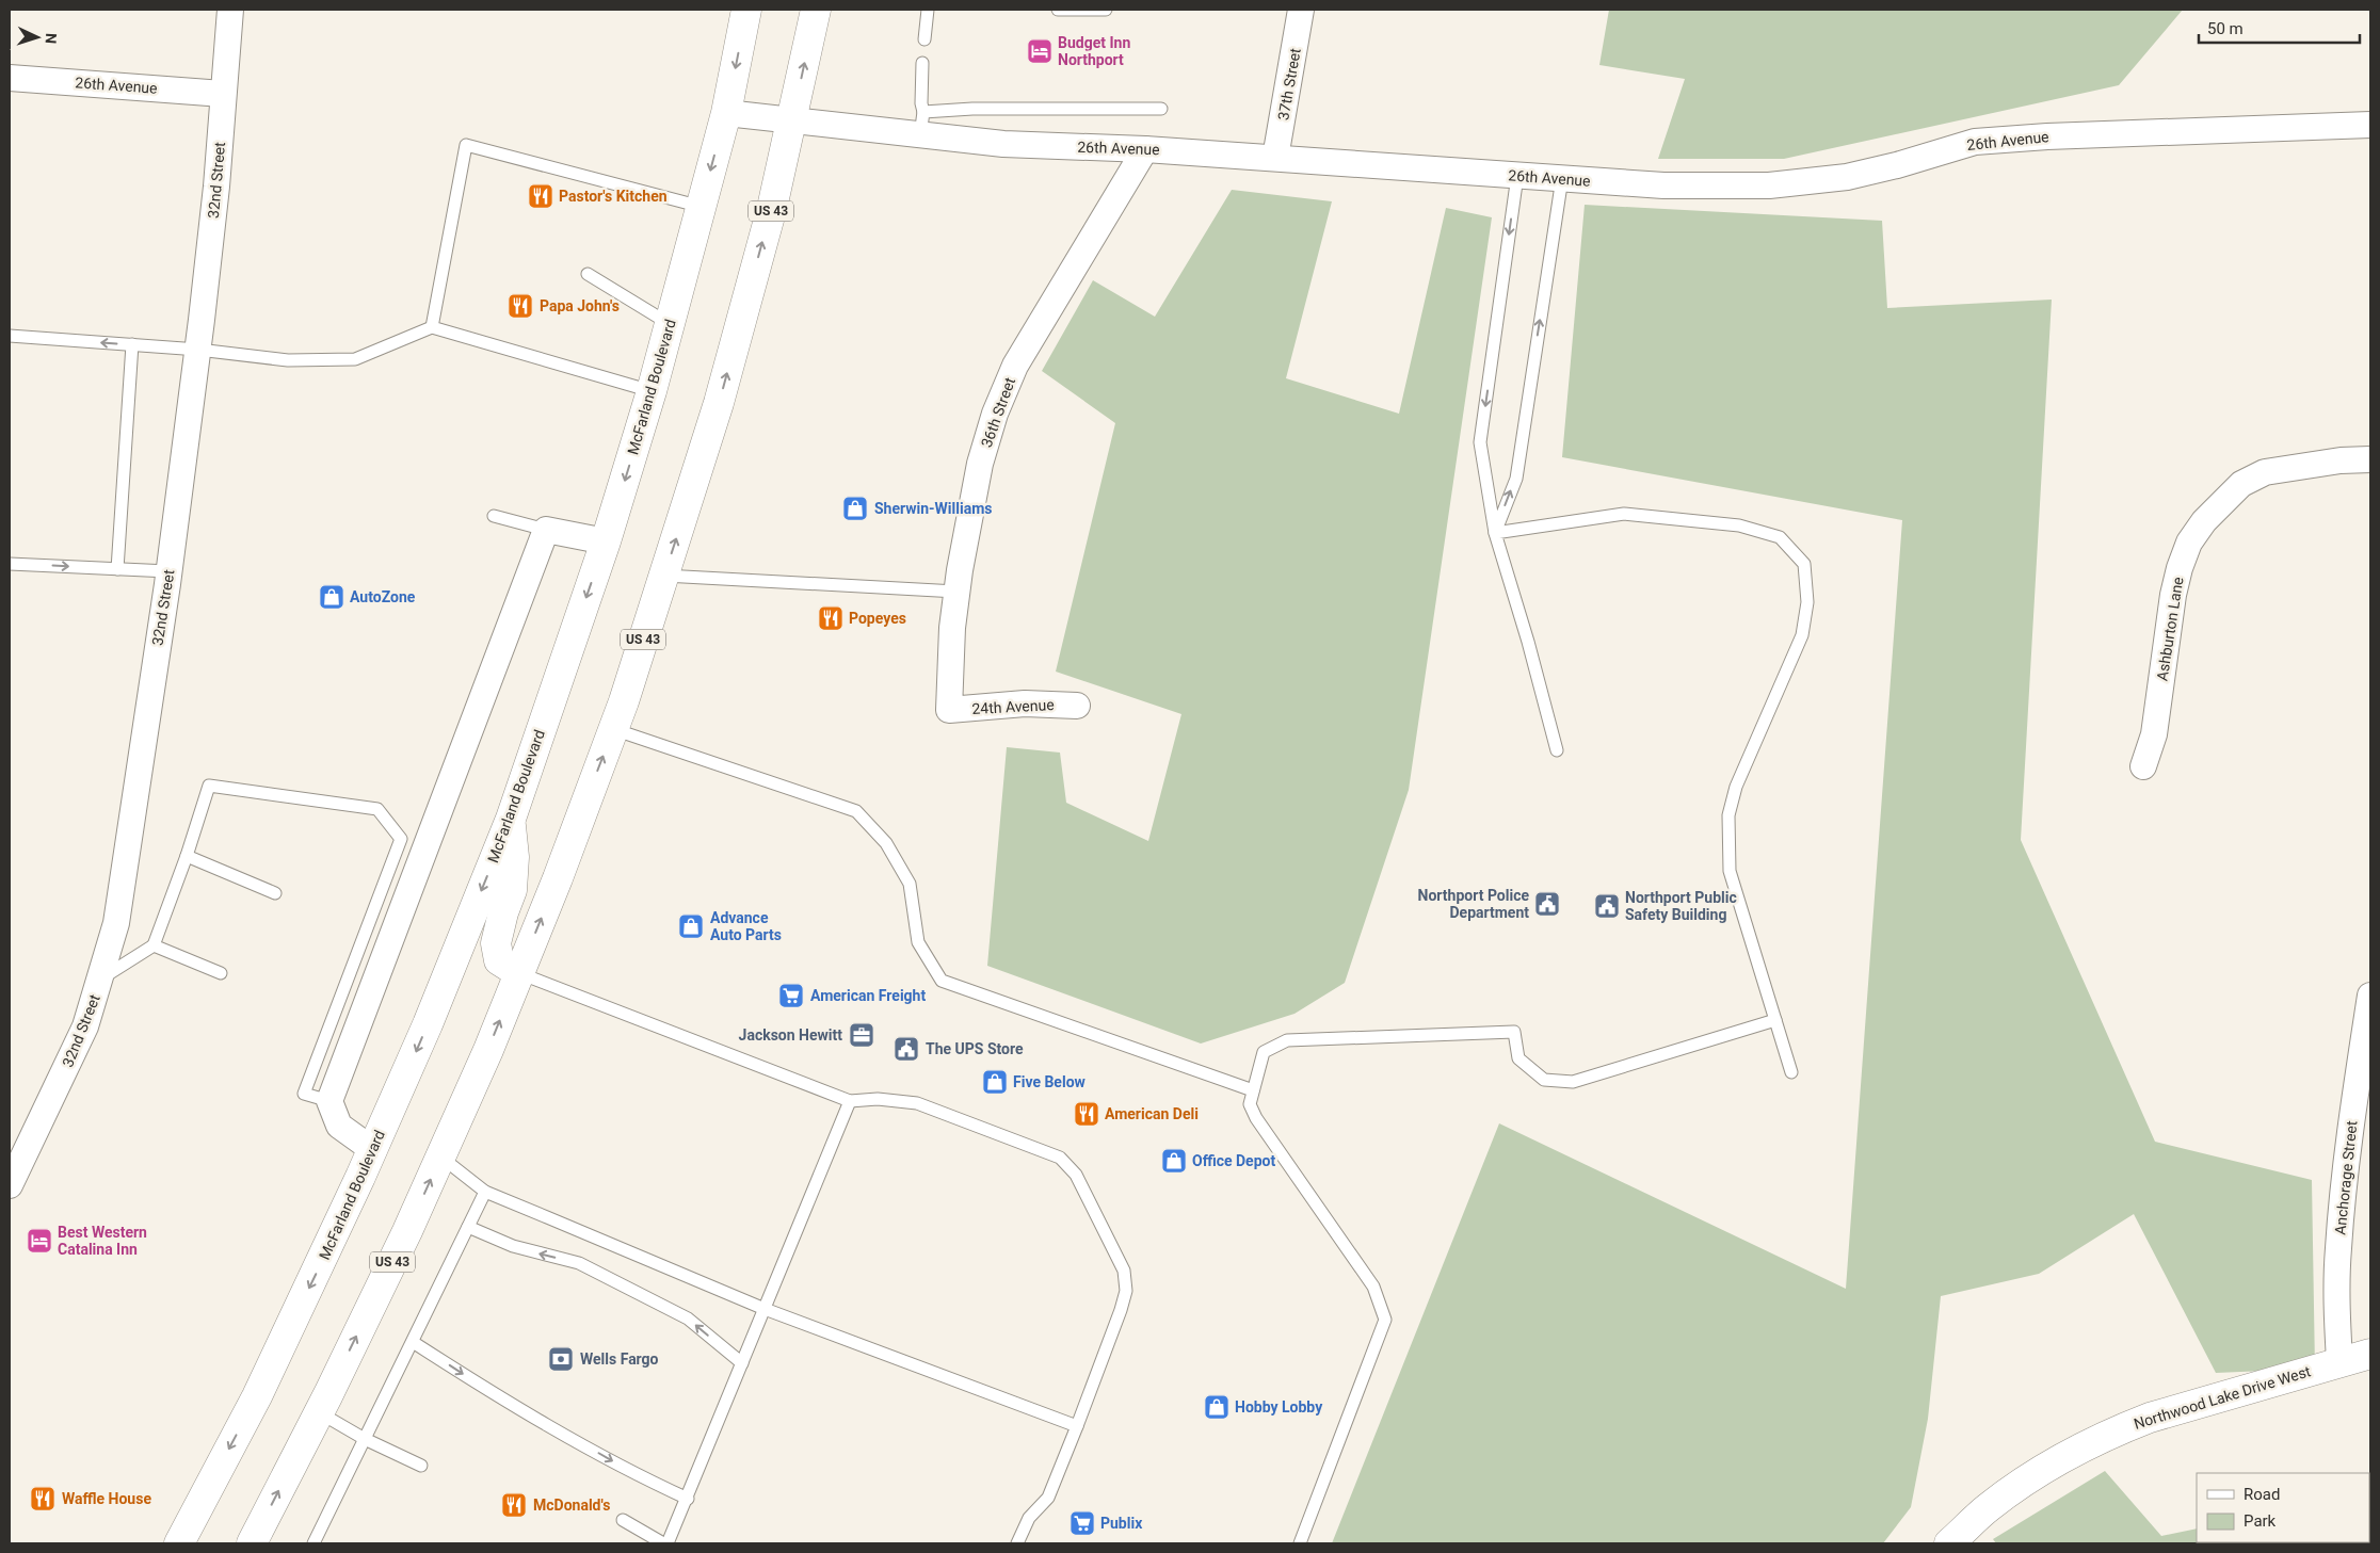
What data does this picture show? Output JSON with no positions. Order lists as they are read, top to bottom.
{
  "streets": {
    "main road": ["US 43", "McFarland Boulevard", "Northwood Lake Drive West"],
    "street": [
      "37th Street",
      "26th Avenue",
      "32nd Street",
      "36th Street",
      "Ashburton Lane",
      "24th Avenue",
      "Anchorage Street"
    ]
  },
  "crossings": [
    ["37th Street", "26th Avenue"],
    ["26th Avenue", "32nd Street"],
    ["26th Avenue", "US 43"],
    ["26th Avenue", "McFarland Boulevard"],
    ["26th Avenue", "36th Street"],
    ["36th Street", "24th Avenue"],
    ["Anchorage Street", "Northwood Lake Drive West"]
  ],
  "places": {
    "hotel": ["Budget Inn Northport", "Best Western Catalina Inn"],
    "restaurant": [
      "Pastor's Kitchen",
      "Papa John's",
      "Popeyes",
      "American Deli",
      "Waffle House",
      "McDonald's"
    ],
    "shop": [
      "Sherwin-Williams",
      "AutoZone",
      "Advance Auto Parts",
      "Five Below",
      "Office Depot",
      "Hobby Lobby"
    ],
    "public building": ["Northport Police Department", "Northport Public Safety Building", "The UPS Store"],
    "supermarket": ["American Freight", "Publix"],
    "office": ["Jackson Hewitt"],
    "bank": ["Wells Fargo"]
  },
  "legend": ["Road", "Park"],
  "scale_bar": "50 m",
  "north": "right"
}
